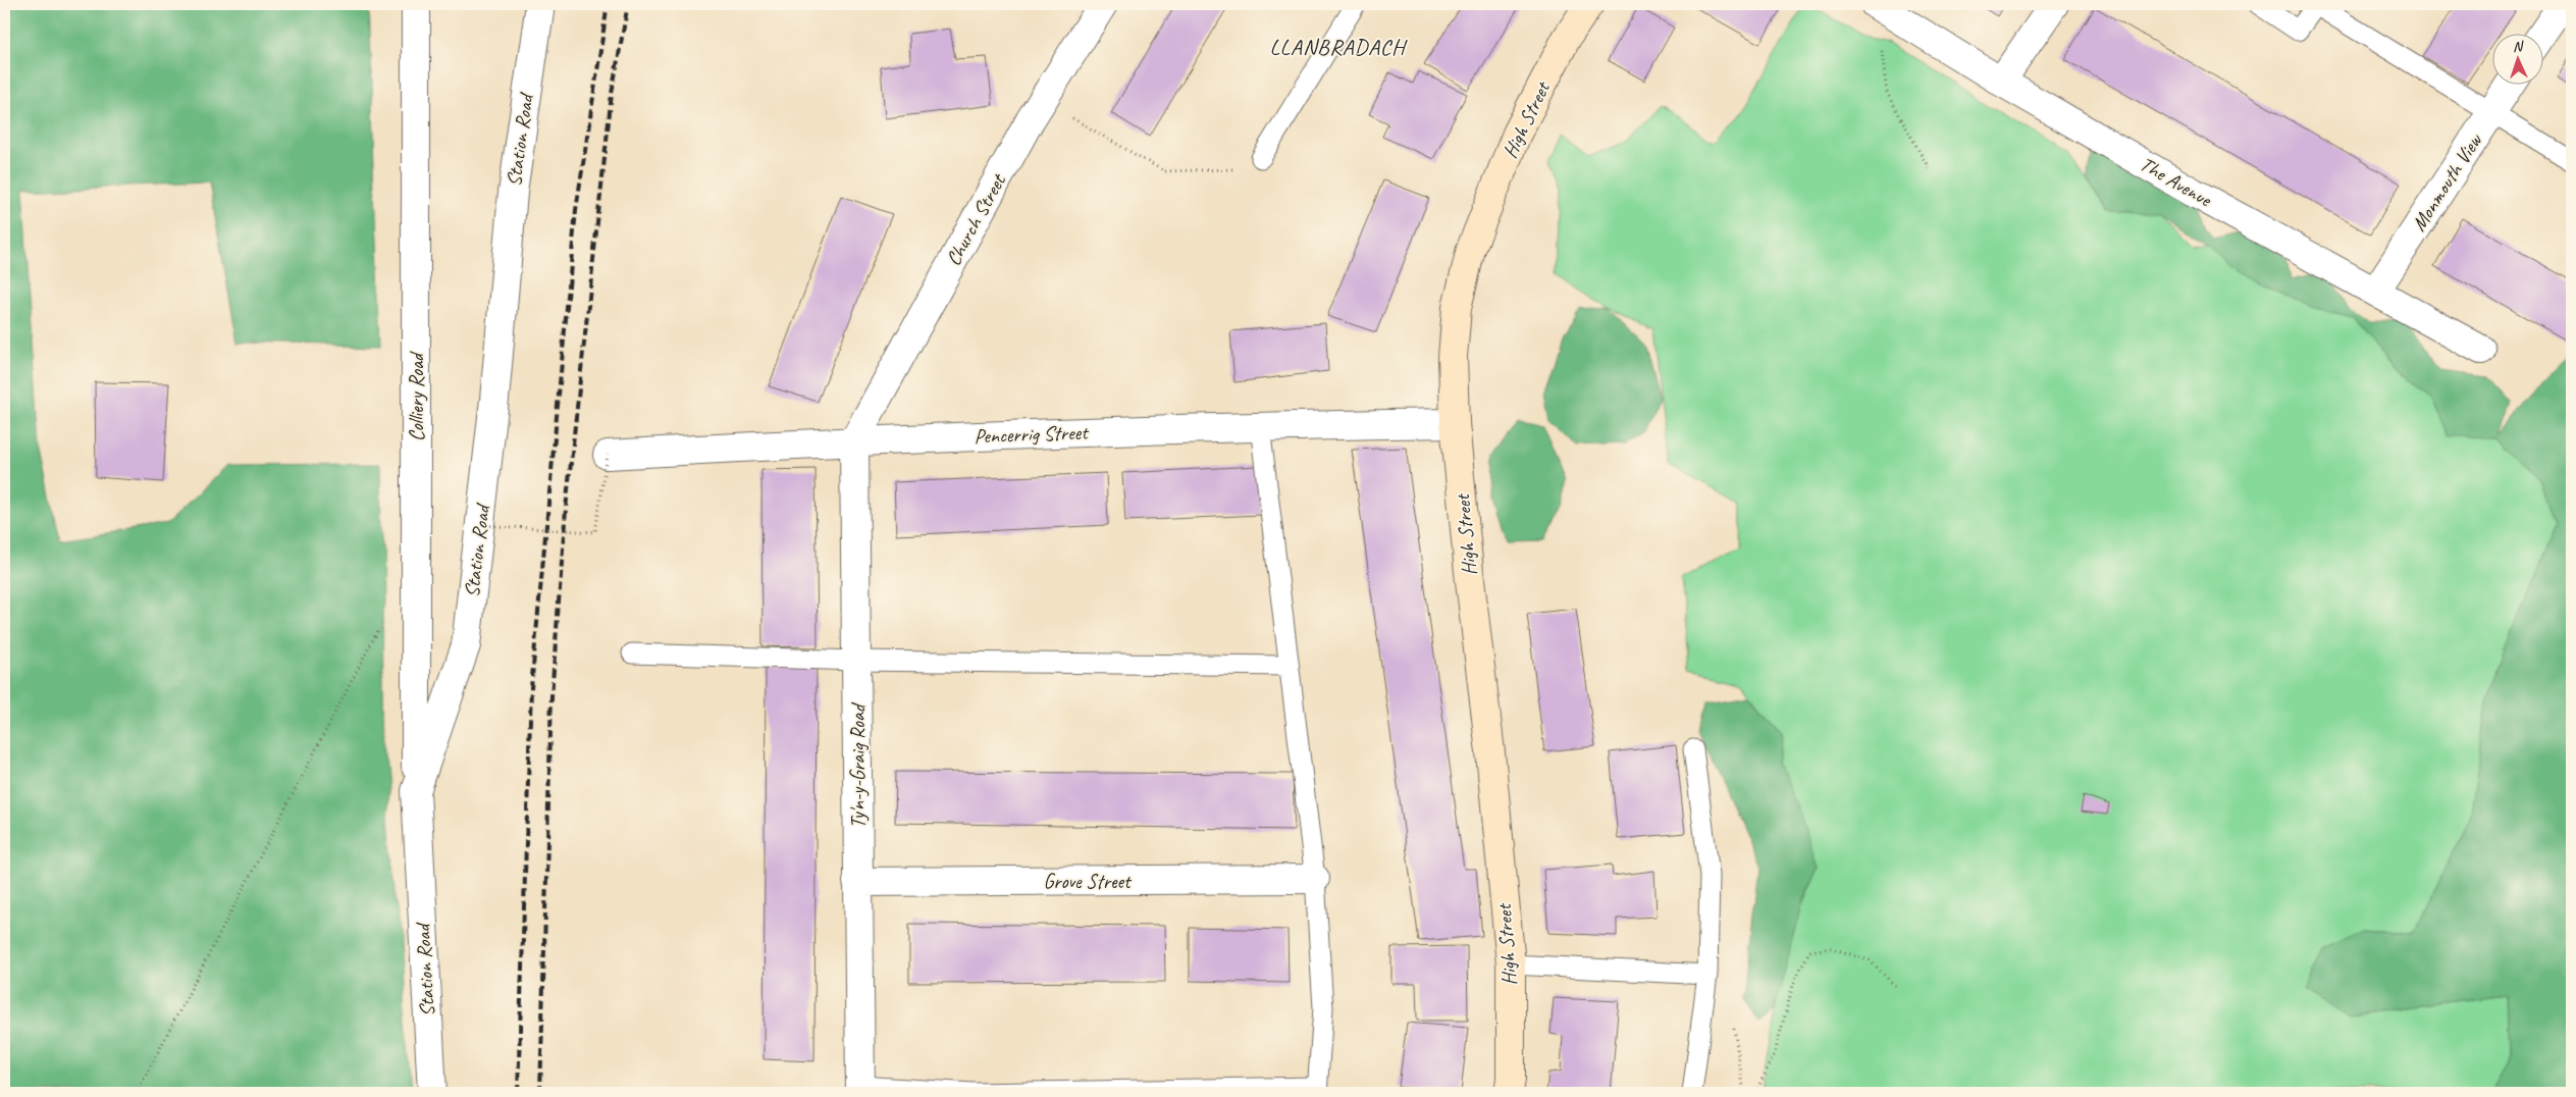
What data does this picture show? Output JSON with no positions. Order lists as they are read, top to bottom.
{
  "streets": {
    "street": [
      "High Street",
      "Station Road",
      "The Avenue",
      "Monmouth View",
      "Church Street",
      "Colliery Road",
      "Pencerrig Street",
      "Ty'n-y-Graig Road",
      "Grove Street"
    ]
  },
  "crossings": [
    ["High Street", "Pencerrig Street"],
    ["Station Road", "Colliery Road"],
    ["The Avenue", "Monmouth View"],
    ["Church Street", "Pencerrig Street"],
    ["Church Street", "Ty'n-y-Graig Road"],
    ["Pencerrig Street", "Ty'n-y-Graig Road"],
    ["Ty'n-y-Graig Road", "Grove Street"]
  ],
  "districts": ["LLANBRADACH"],
  "north": "top"
}
